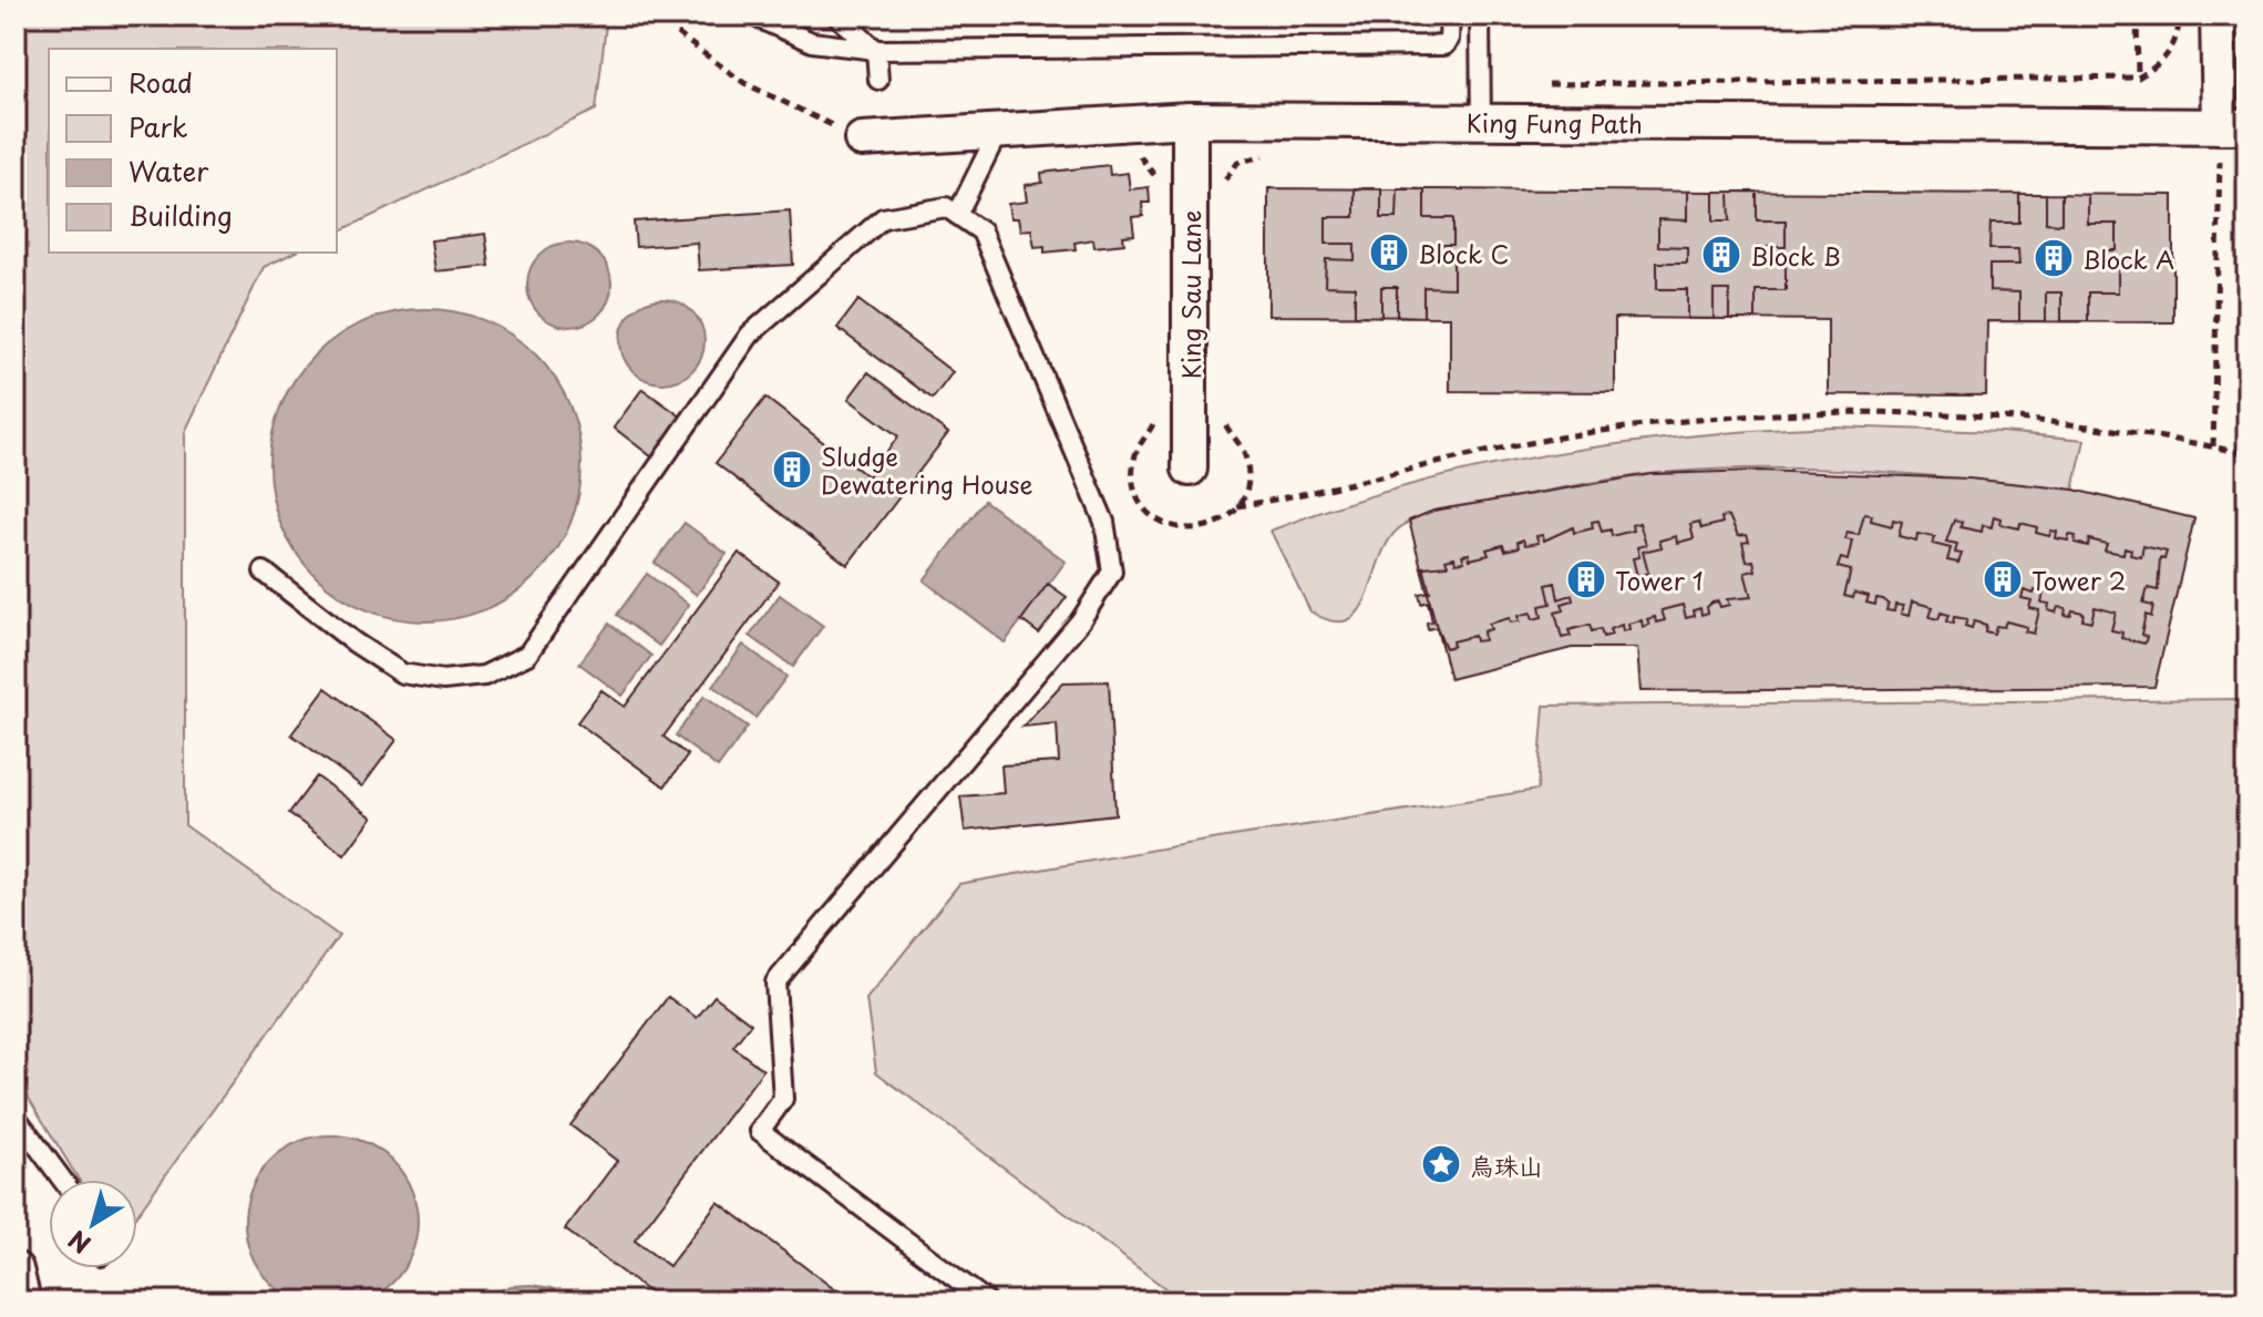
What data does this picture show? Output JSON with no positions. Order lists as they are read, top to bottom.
{
  "streets": {
    "street": ["King Fung Path", "King Sau Lane"]
  },
  "crossings": [
    ["King Fung Path", "King Sau Lane"]
  ],
  "places": {
    "building": [
      "Block C",
      "Block B",
      "Block A",
      "Sludge Dewatering House",
      "Tower 1",
      "Tower 2"
    ],
    "place": ["烏珠山"]
  },
  "legend": [
    "Road",
    "Park",
    "Water",
    "Building"
  ],
  "north": "bottom left"
}
